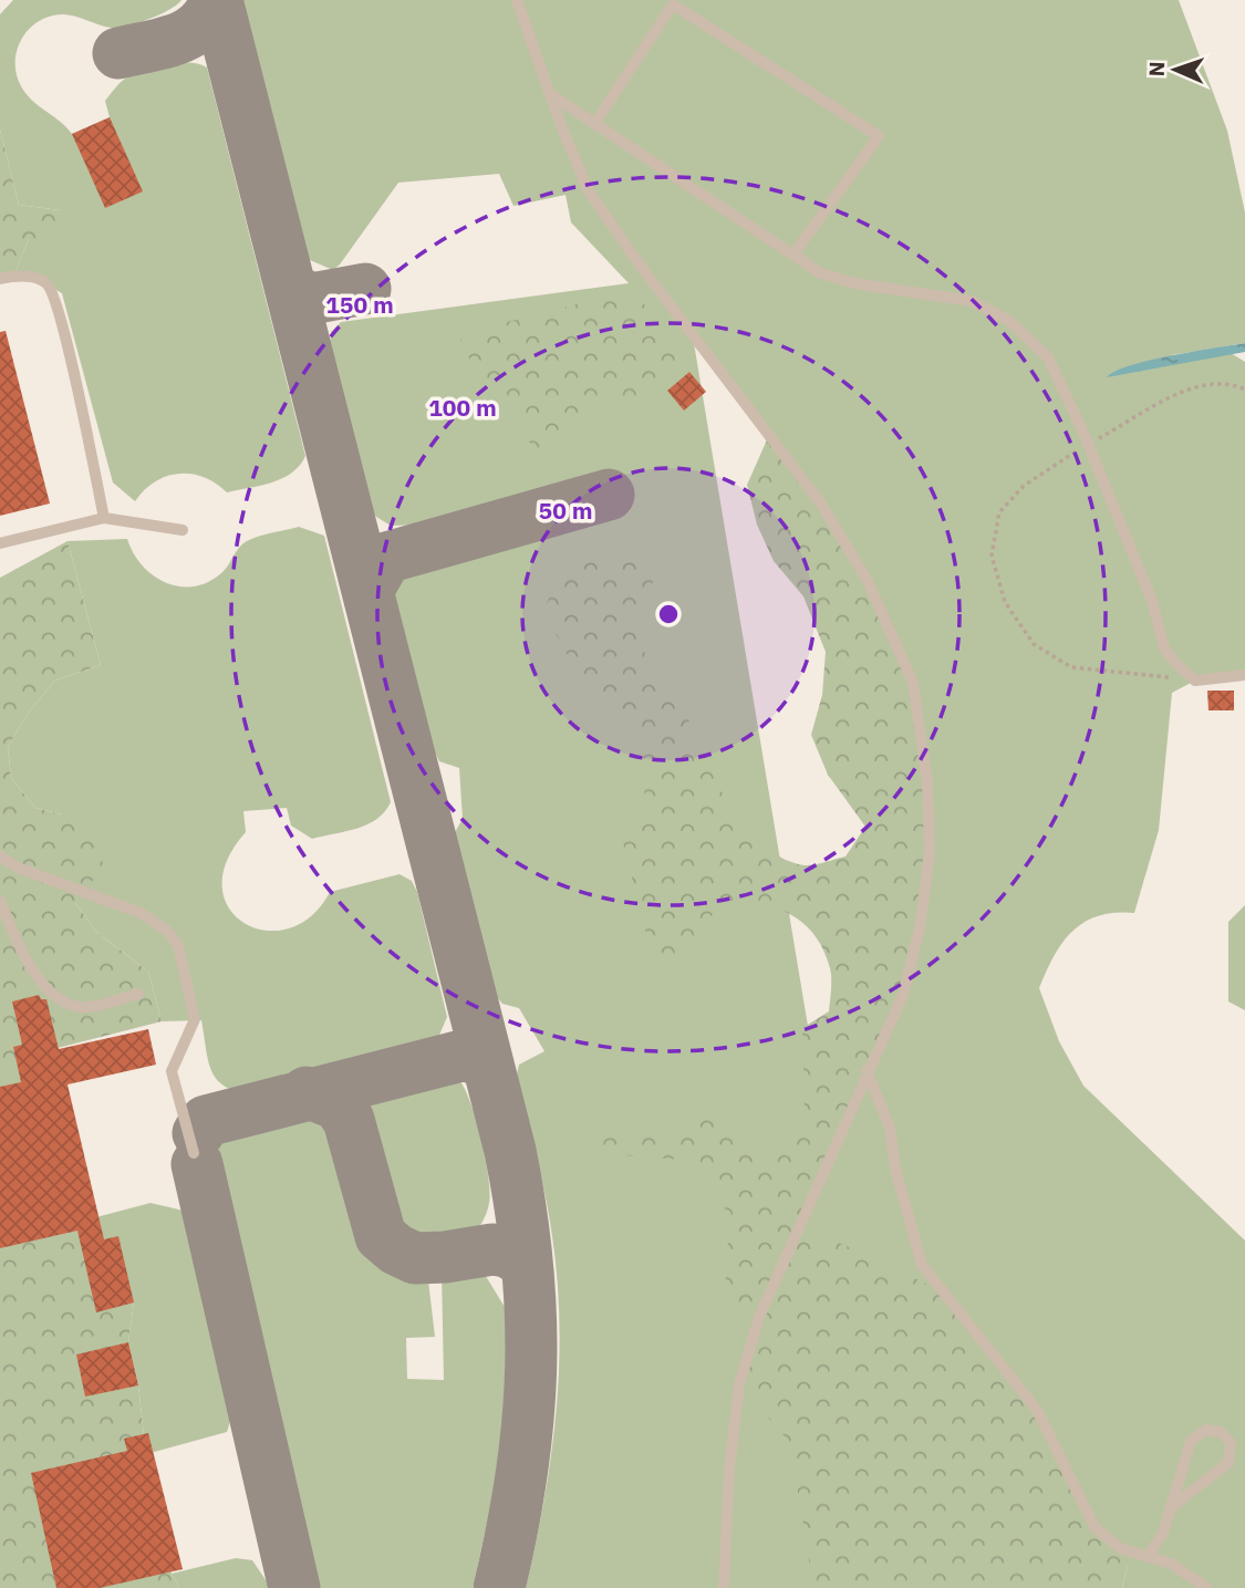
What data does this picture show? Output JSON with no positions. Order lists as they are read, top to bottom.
{
  "north": "left",
  "rings": ["150 m", "100 m", "50 m"]
}
